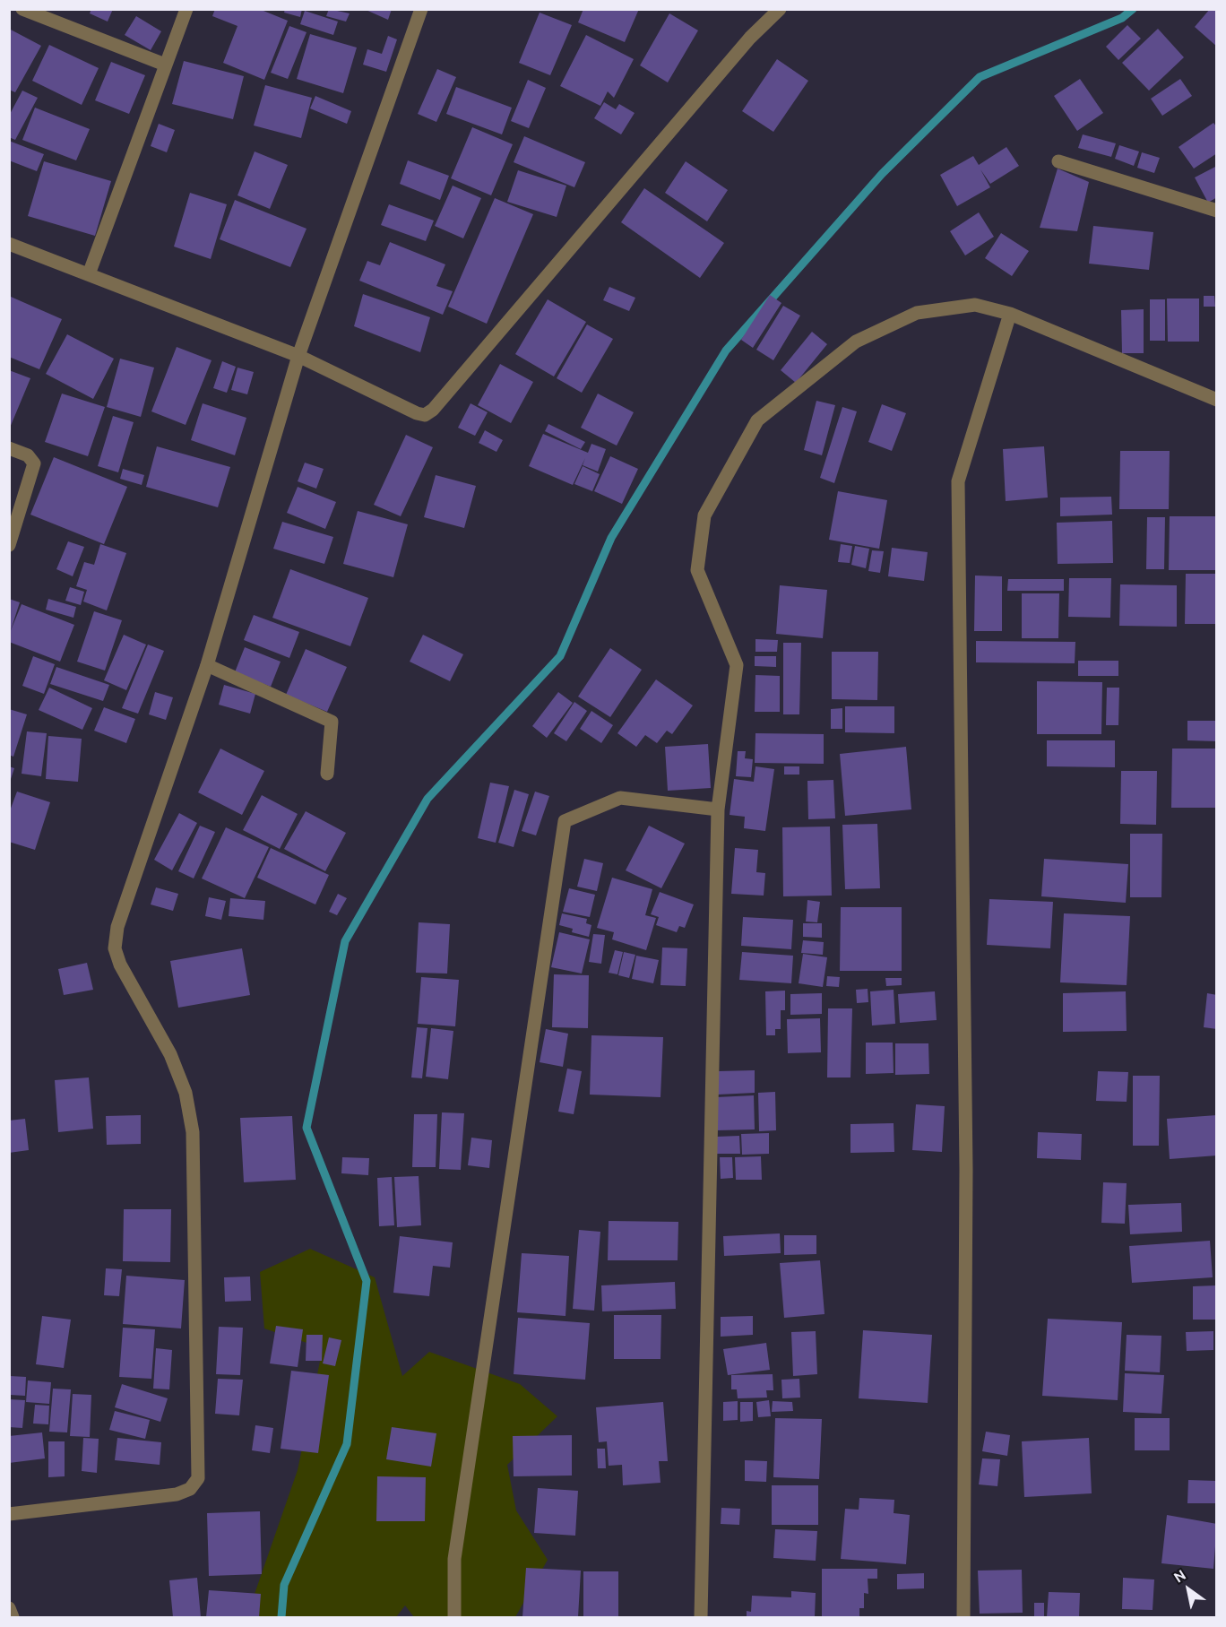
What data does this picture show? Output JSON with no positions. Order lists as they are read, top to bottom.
{
  "north": "top left"
}
